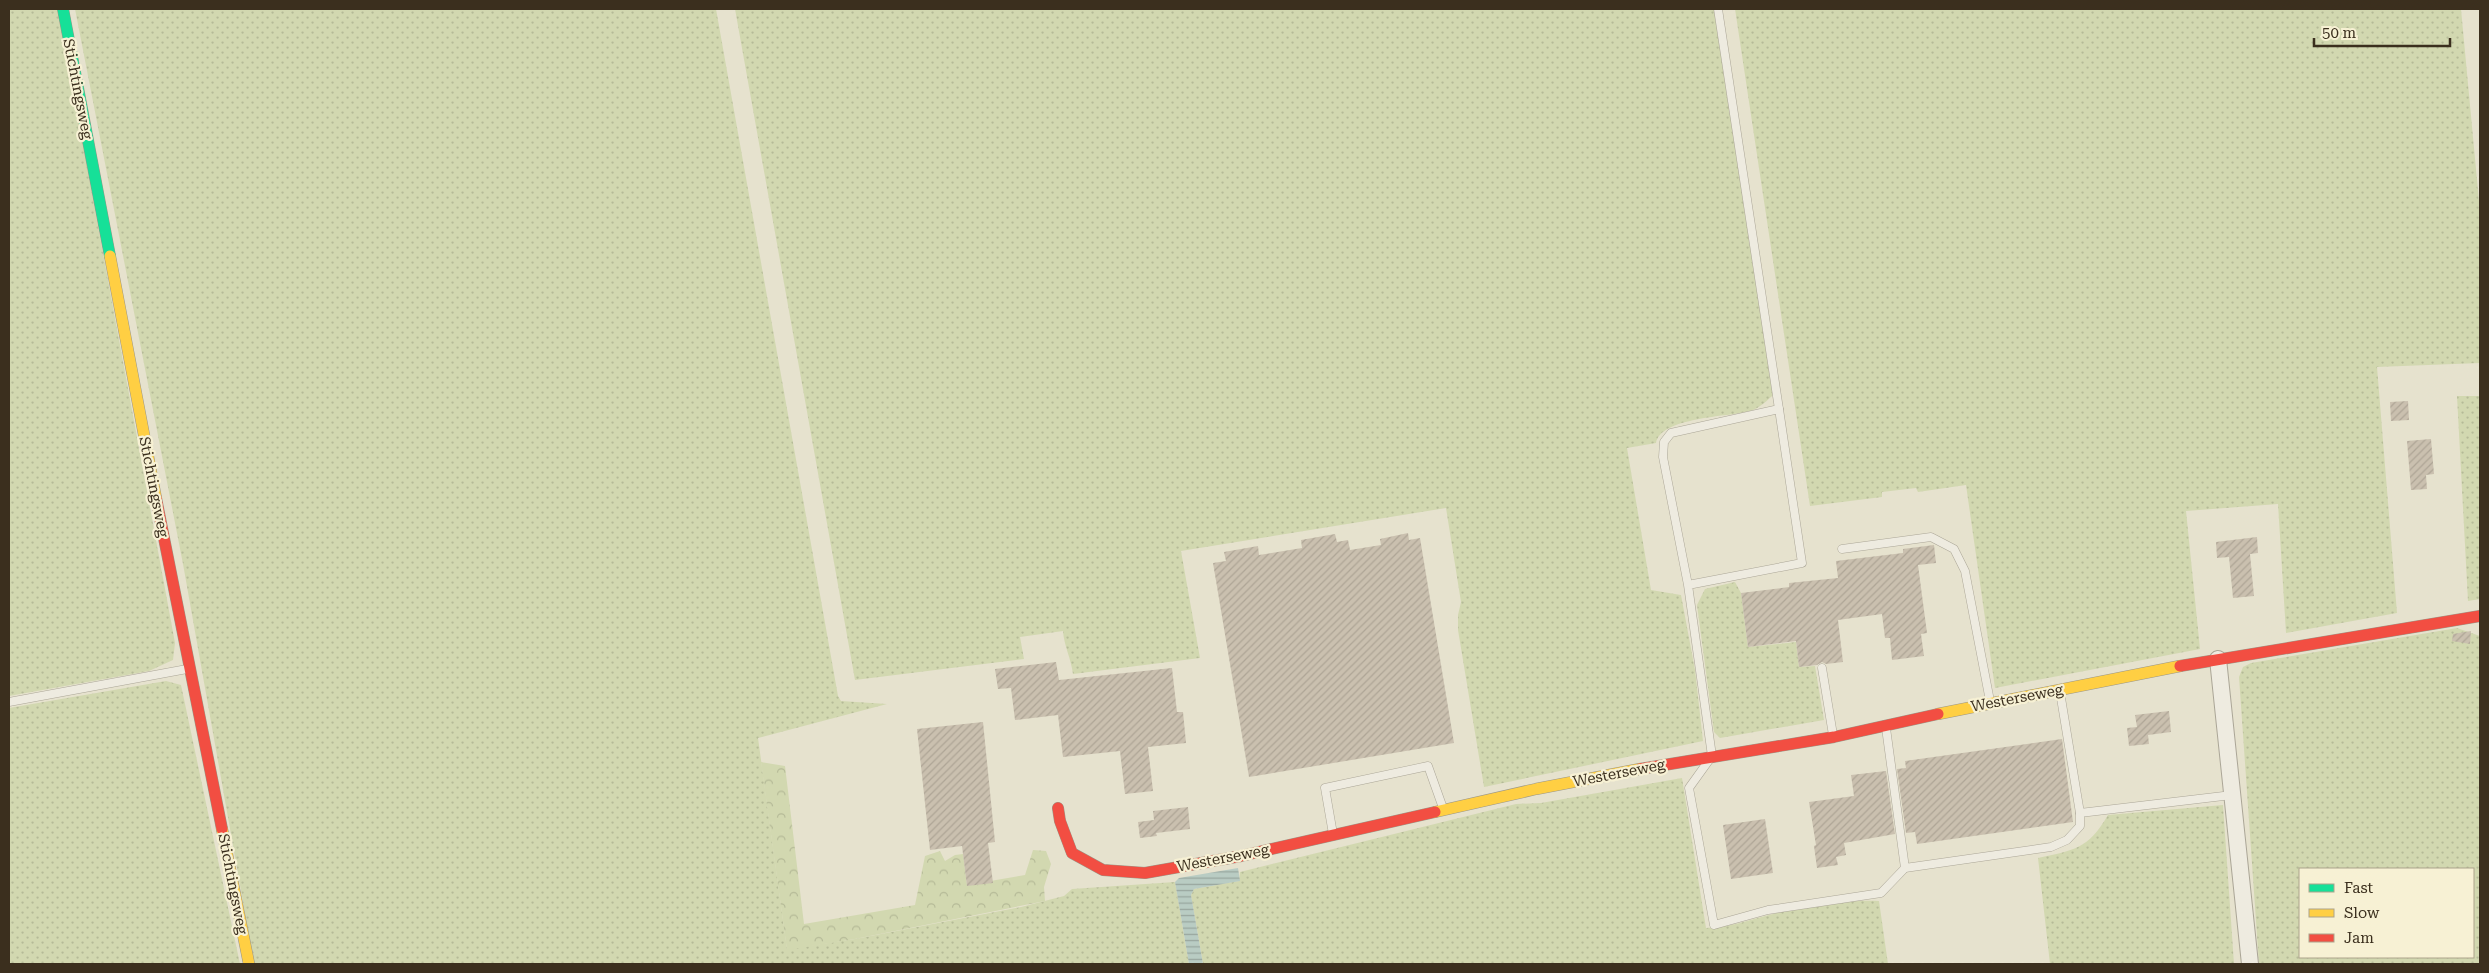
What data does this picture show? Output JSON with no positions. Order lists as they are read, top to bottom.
{
  "streets": {
    "street": ["Stichtingsweg", "Westerseweg"]
  },
  "legend": ["Fast", "Slow", "Jam"],
  "scale_bar": "50 m"
}
